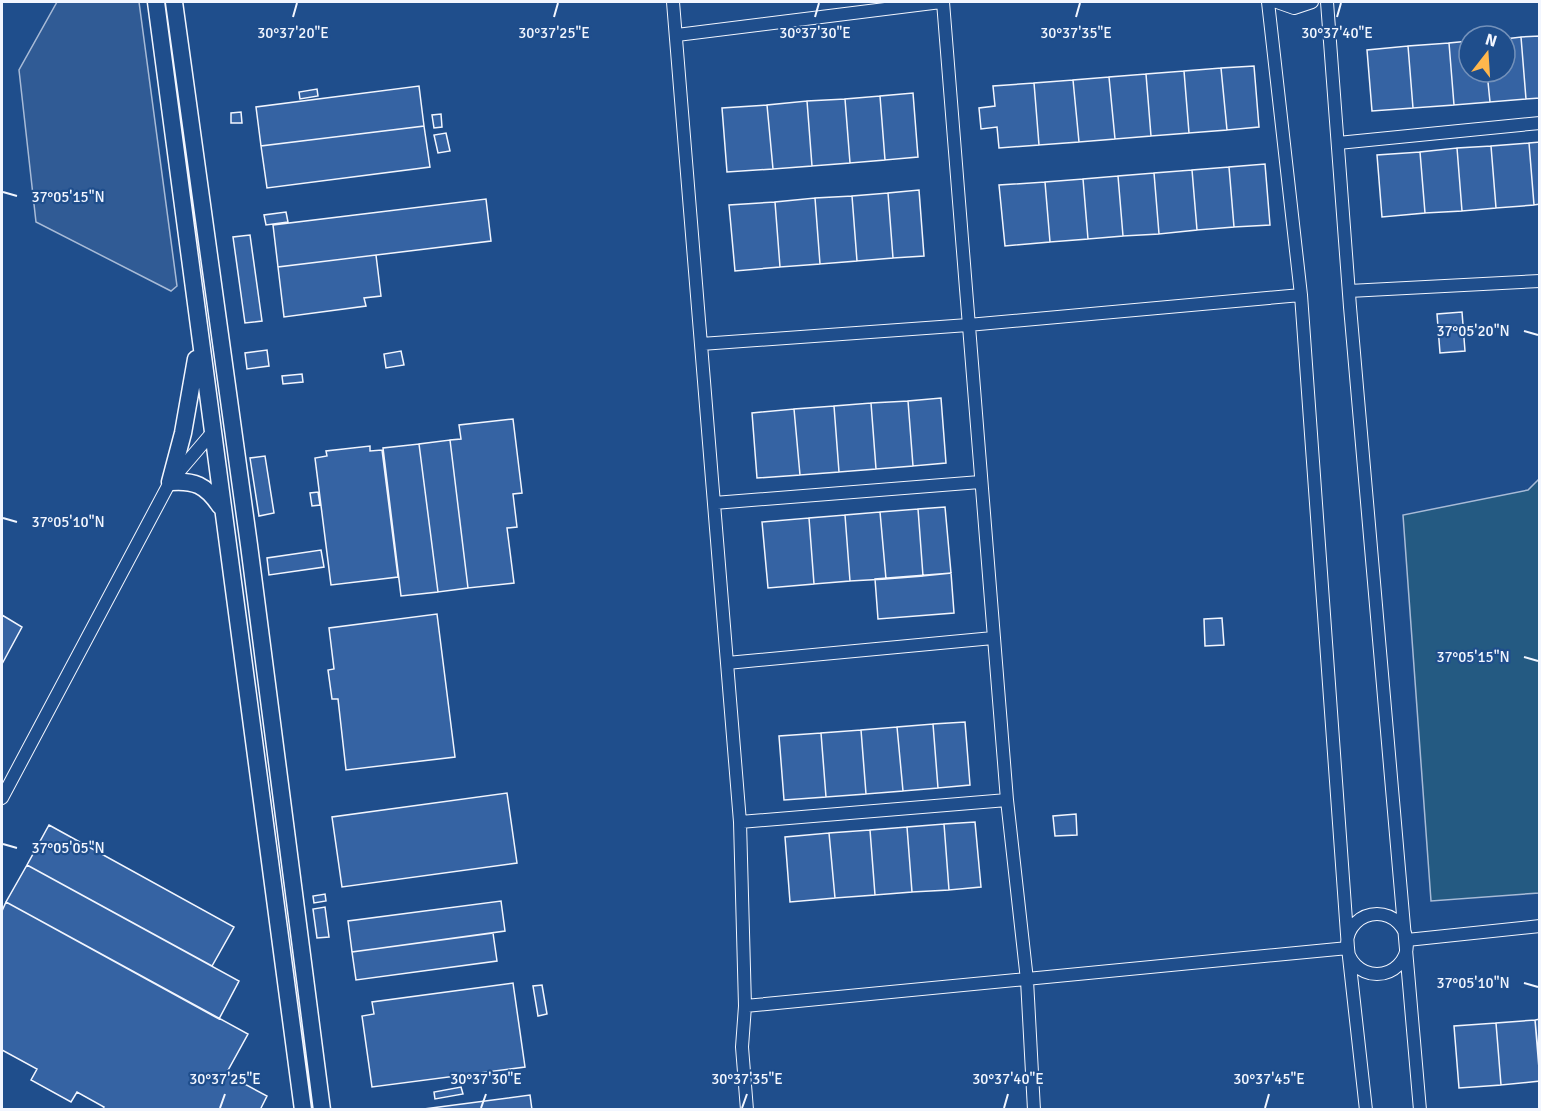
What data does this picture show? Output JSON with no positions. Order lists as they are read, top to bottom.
{
  "north": "top",
  "coordinates": [
    "30°37'20\"E",
    "30°37'25\"E",
    "30°37'30\"E",
    "30°37'35\"E",
    "30°37'40\"E",
    "37°05'15\"N",
    "37°05'20\"N",
    "37°05'10\"N",
    "37°05'05\"N",
    "30°37'45\"E"
  ]
}
